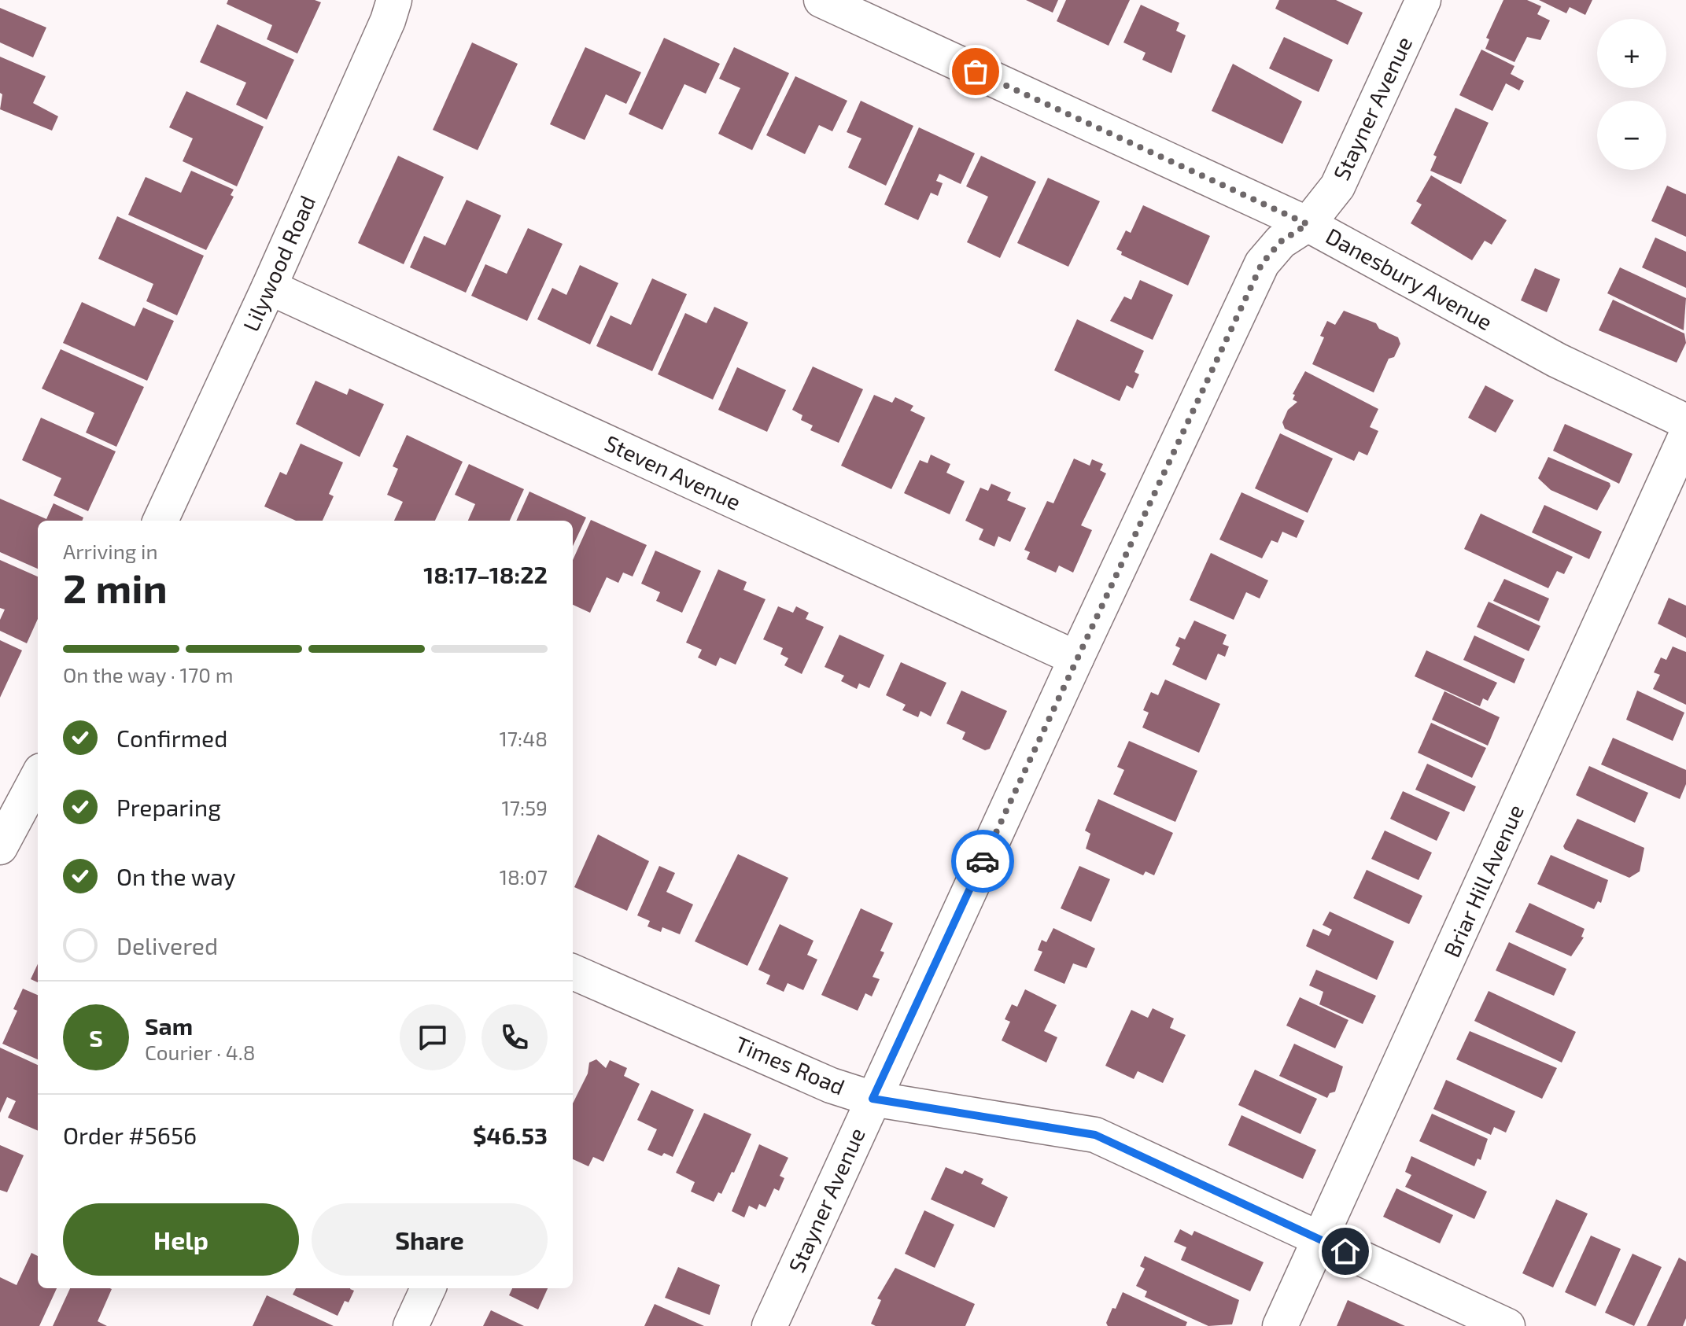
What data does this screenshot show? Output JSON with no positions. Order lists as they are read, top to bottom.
{
  "streets": {
    "street": [
      "Stayner Avenue",
      "Lilywood Road",
      "Danesbury Avenue",
      "Steven Avenue",
      "Briar Hill Avenue",
      "Times Road"
    ]
  },
  "crossings": [
    ["Stayner Avenue", "Danesbury Avenue"],
    ["Stayner Avenue", "Steven Avenue"],
    ["Stayner Avenue", "Times Road"],
    ["Lilywood Road", "Steven Avenue"],
    ["Briar Hill Avenue", "Times Road"]
  ],
  "page": {
    "map_buttons": ["+", "−"],
    "heading": ["2 min", "Arriving in", "18:17–18:22"],
    "panel": [
      "Sam",
      "Courier · 4.8",
      "Order #5656",
      "$46.53"
    ],
    "bar": "On the way · 170 m",
    "list": [
      ["Confirmed", "17:48"],
      ["Preparing", "17:59"],
      ["On the way", "18:07"],
      "Delivered"
    ],
    "round": "S",
    "buttons": ["Help", "Share"]
  }
}
